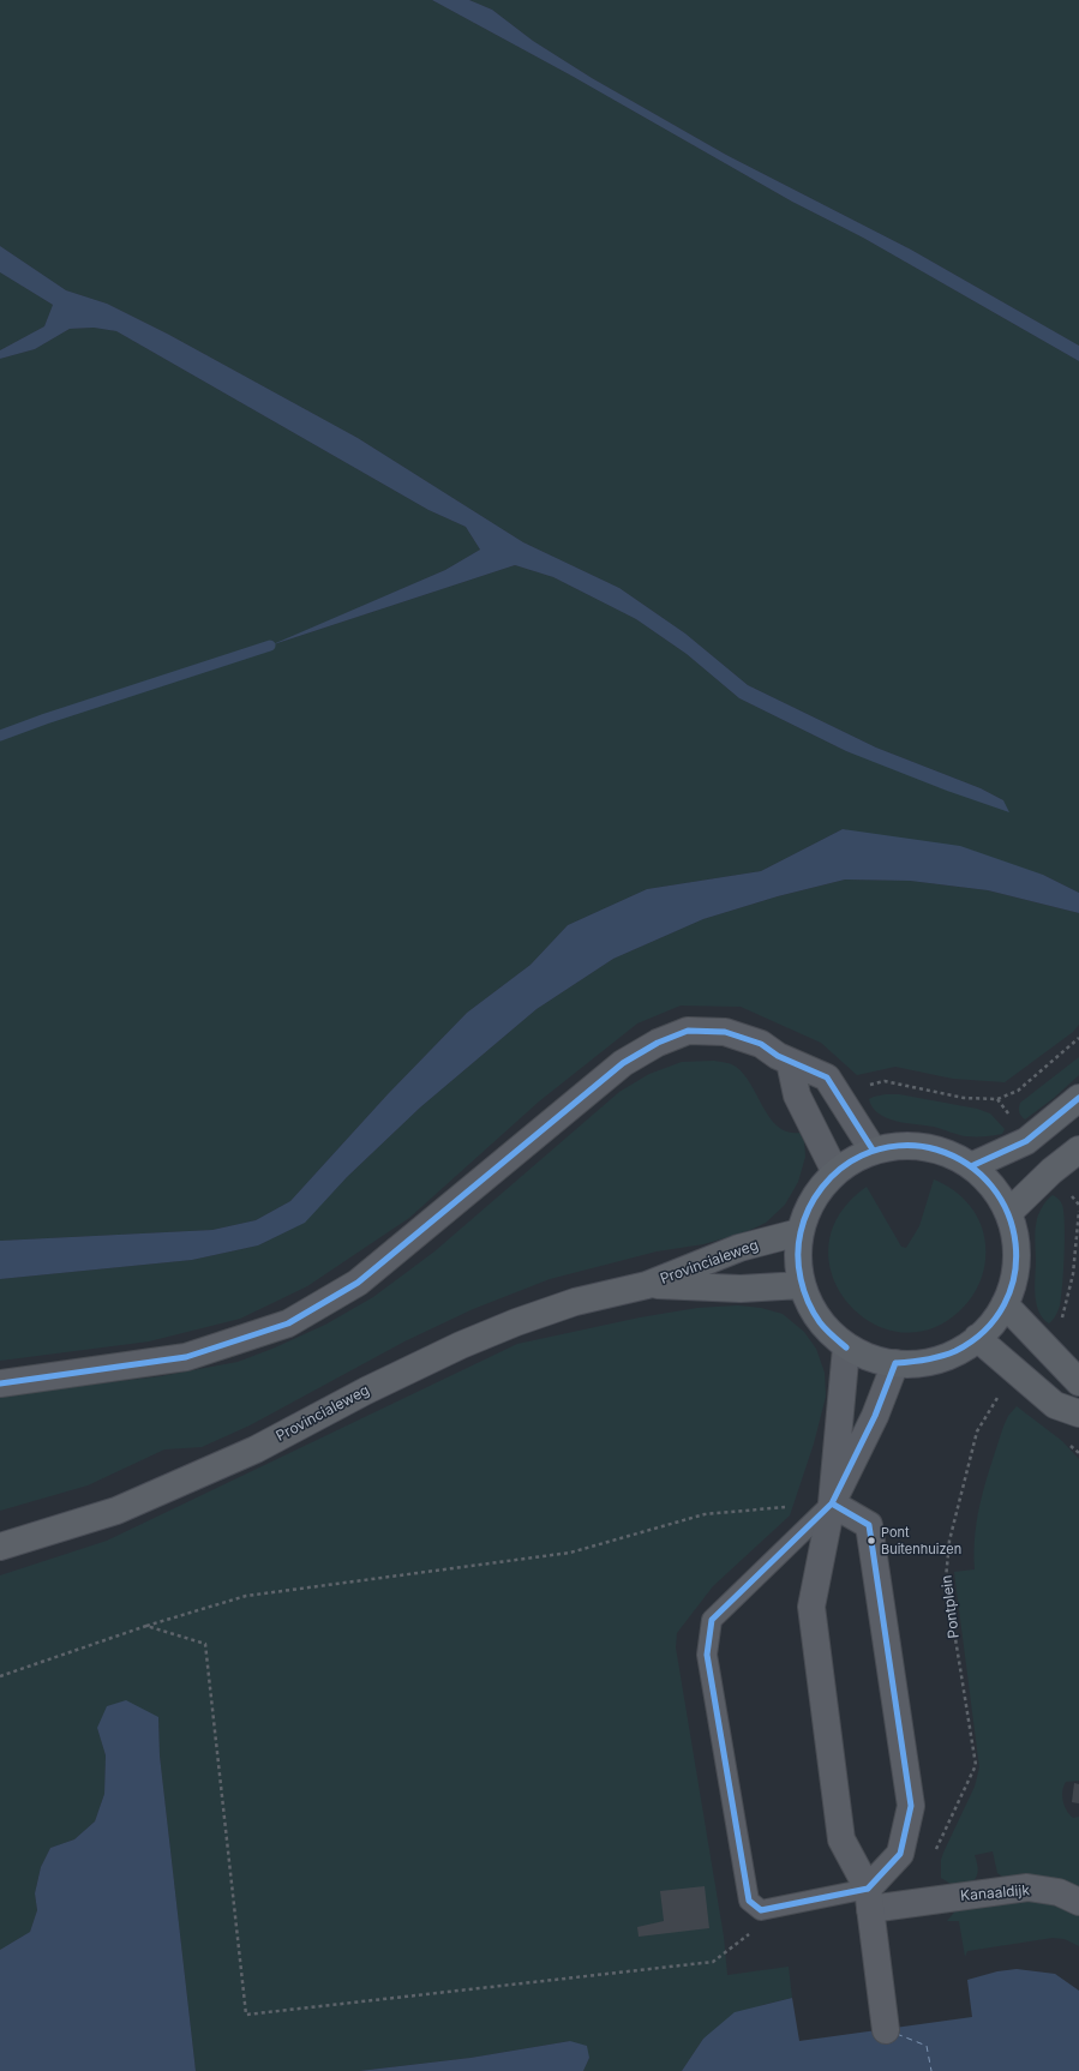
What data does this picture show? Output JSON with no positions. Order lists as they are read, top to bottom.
{
  "streets": {
    "main road": ["Provincialeweg"],
    "street": ["Kanaaldijk"],
    "path": ["Pontplein"]
  },
  "crossings": [
    ["Pontplein", "Kanaaldijk"]
  ],
  "places": ["Pont Buitenhuizen"]
}
